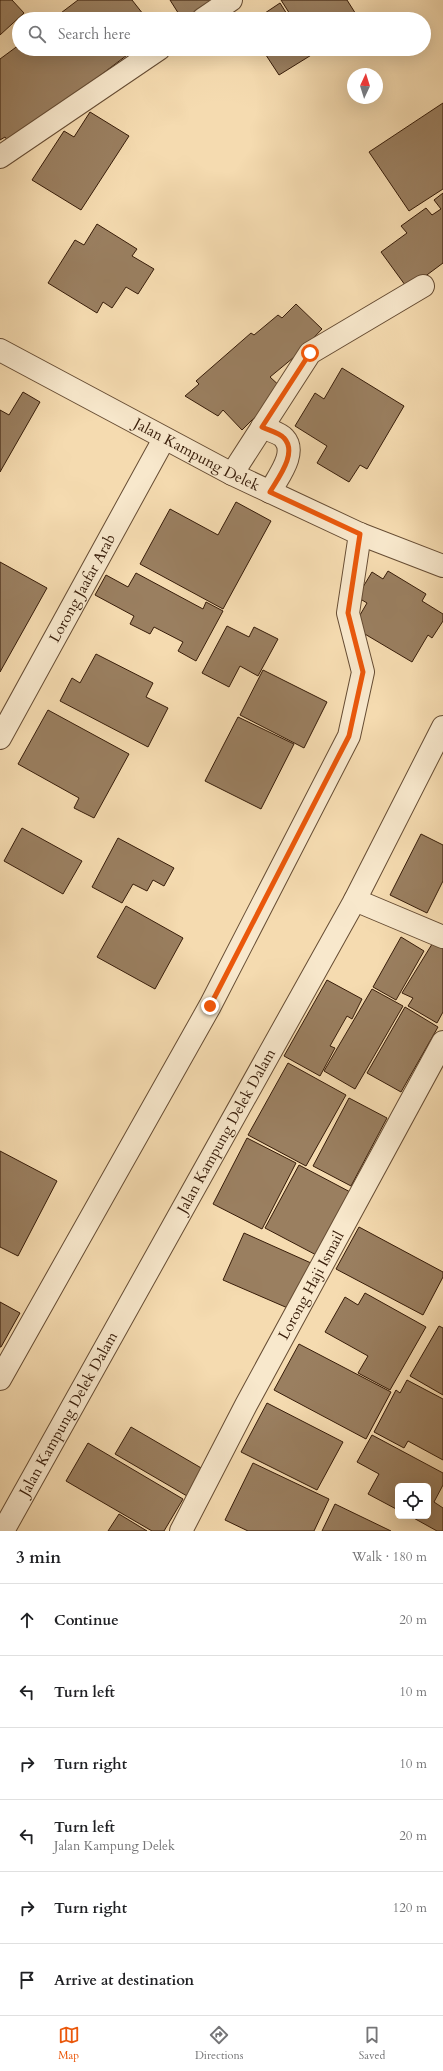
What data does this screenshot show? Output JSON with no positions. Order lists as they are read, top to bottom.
{
  "streets": {
    "street": [
      "Jalan Kampung Delek",
      "Lorong Jaafar Arab",
      "Jalan Kampung Delek Dalam",
      "Lorong Haji Ismail"
    ]
  },
  "crossings": [
    ["Jalan Kampung Delek", "Lorong Jaafar Arab"]
  ],
  "north": "top",
  "page": {
    "search": "Search here",
    "heading": ["3 min", "Walk · 180 m"],
    "list": [
      ["Continue", "20 m"],
      ["Turn left", "10 m"],
      ["Turn right", "10 m"],
      ["Turn left", "Jalan Kampung Delek", "20 m"],
      ["Turn right", "120 m"],
      "Arrive at destination"
    ],
    "nav": ["Map", "Directions", "Saved"]
  }
}
